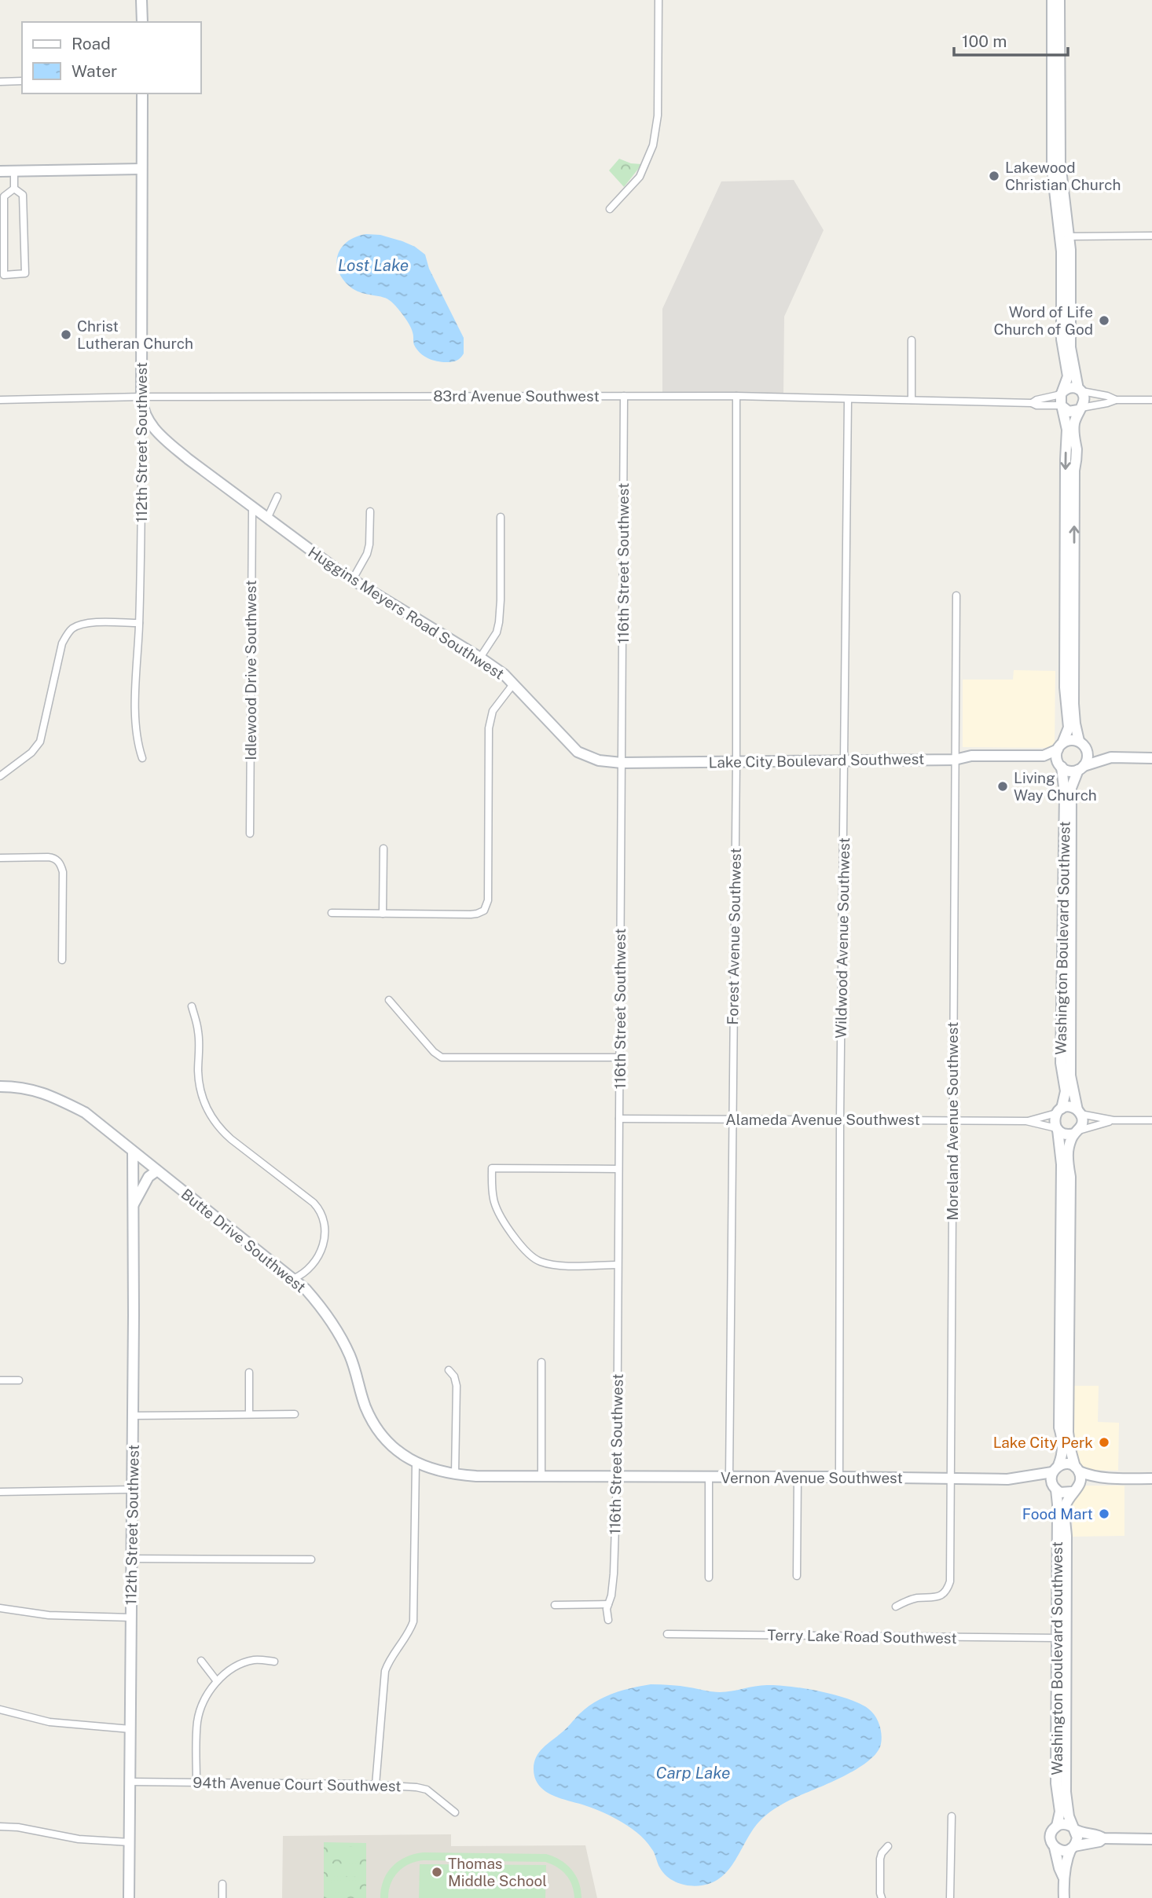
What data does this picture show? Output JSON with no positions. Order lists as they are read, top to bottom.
{
  "streets": {
    "street": [
      "83rd Avenue Southwest",
      "112th Street Southwest",
      "116th Street Southwest",
      "Huggins Meyers Road Southwest",
      "Idlewood Drive Southwest",
      "Lake City Boulevard Southwest",
      "Forest Avenue Southwest",
      "Wildwood Avenue Southwest",
      "Washington Boulevard Southwest",
      "Alameda Avenue Southwest",
      "Moreland Avenue Southwest",
      "Butte Drive Southwest",
      "Vernon Avenue Southwest",
      "Terry Lake Road Southwest",
      "94th Avenue Court Southwest"
    ]
  },
  "crossings": [
    ["83rd Avenue Southwest", "112th Street Southwest"],
    ["83rd Avenue Southwest", "116th Street Southwest"],
    ["83rd Avenue Southwest", "Forest Avenue Southwest"],
    ["83rd Avenue Southwest", "Wildwood Avenue Southwest"],
    ["112th Street Southwest", "Huggins Meyers Road Southwest"],
    ["112th Street Southwest", "Butte Drive Southwest"],
    ["112th Street Southwest", "94th Avenue Court Southwest"],
    ["116th Street Southwest", "Lake City Boulevard Southwest"],
    ["116th Street Southwest", "Alameda Avenue Southwest"],
    ["116th Street Southwest", "Butte Drive Southwest"],
    ["116th Street Southwest", "Vernon Avenue Southwest"],
    ["Huggins Meyers Road Southwest", "Idlewood Drive Southwest"],
    ["Huggins Meyers Road Southwest", "Lake City Boulevard Southwest"],
    ["Lake City Boulevard Southwest", "Forest Avenue Southwest"],
    ["Lake City Boulevard Southwest", "Wildwood Avenue Southwest"],
    ["Lake City Boulevard Southwest", "Washington Boulevard Southwest"],
    ["Lake City Boulevard Southwest", "Moreland Avenue Southwest"],
    ["Forest Avenue Southwest", "Alameda Avenue Southwest"],
    ["Forest Avenue Southwest", "Vernon Avenue Southwest"],
    ["Wildwood Avenue Southwest", "Alameda Avenue Southwest"],
    ["Wildwood Avenue Southwest", "Vernon Avenue Southwest"],
    ["Washington Boulevard Southwest", "Alameda Avenue Southwest"],
    ["Washington Boulevard Southwest", "Vernon Avenue Southwest"],
    ["Washington Boulevard Southwest", "Terry Lake Road Southwest"],
    ["Alameda Avenue Southwest", "Moreland Avenue Southwest"],
    ["Moreland Avenue Southwest", "Vernon Avenue Southwest"],
    ["Butte Drive Southwest", "Vernon Avenue Southwest"]
  ],
  "water": ["Lost Lake", "Carp Lake"],
  "places": [
    "Lakewood Christian Church",
    "Word of Life Church of God",
    "Christ Lutheran Church",
    "Living Way Church",
    "Lake City Perk",
    "Food Mart",
    "Thomas Middle School"
  ],
  "legend": ["Road", "Water"],
  "scale_bar": "100 m"
}
